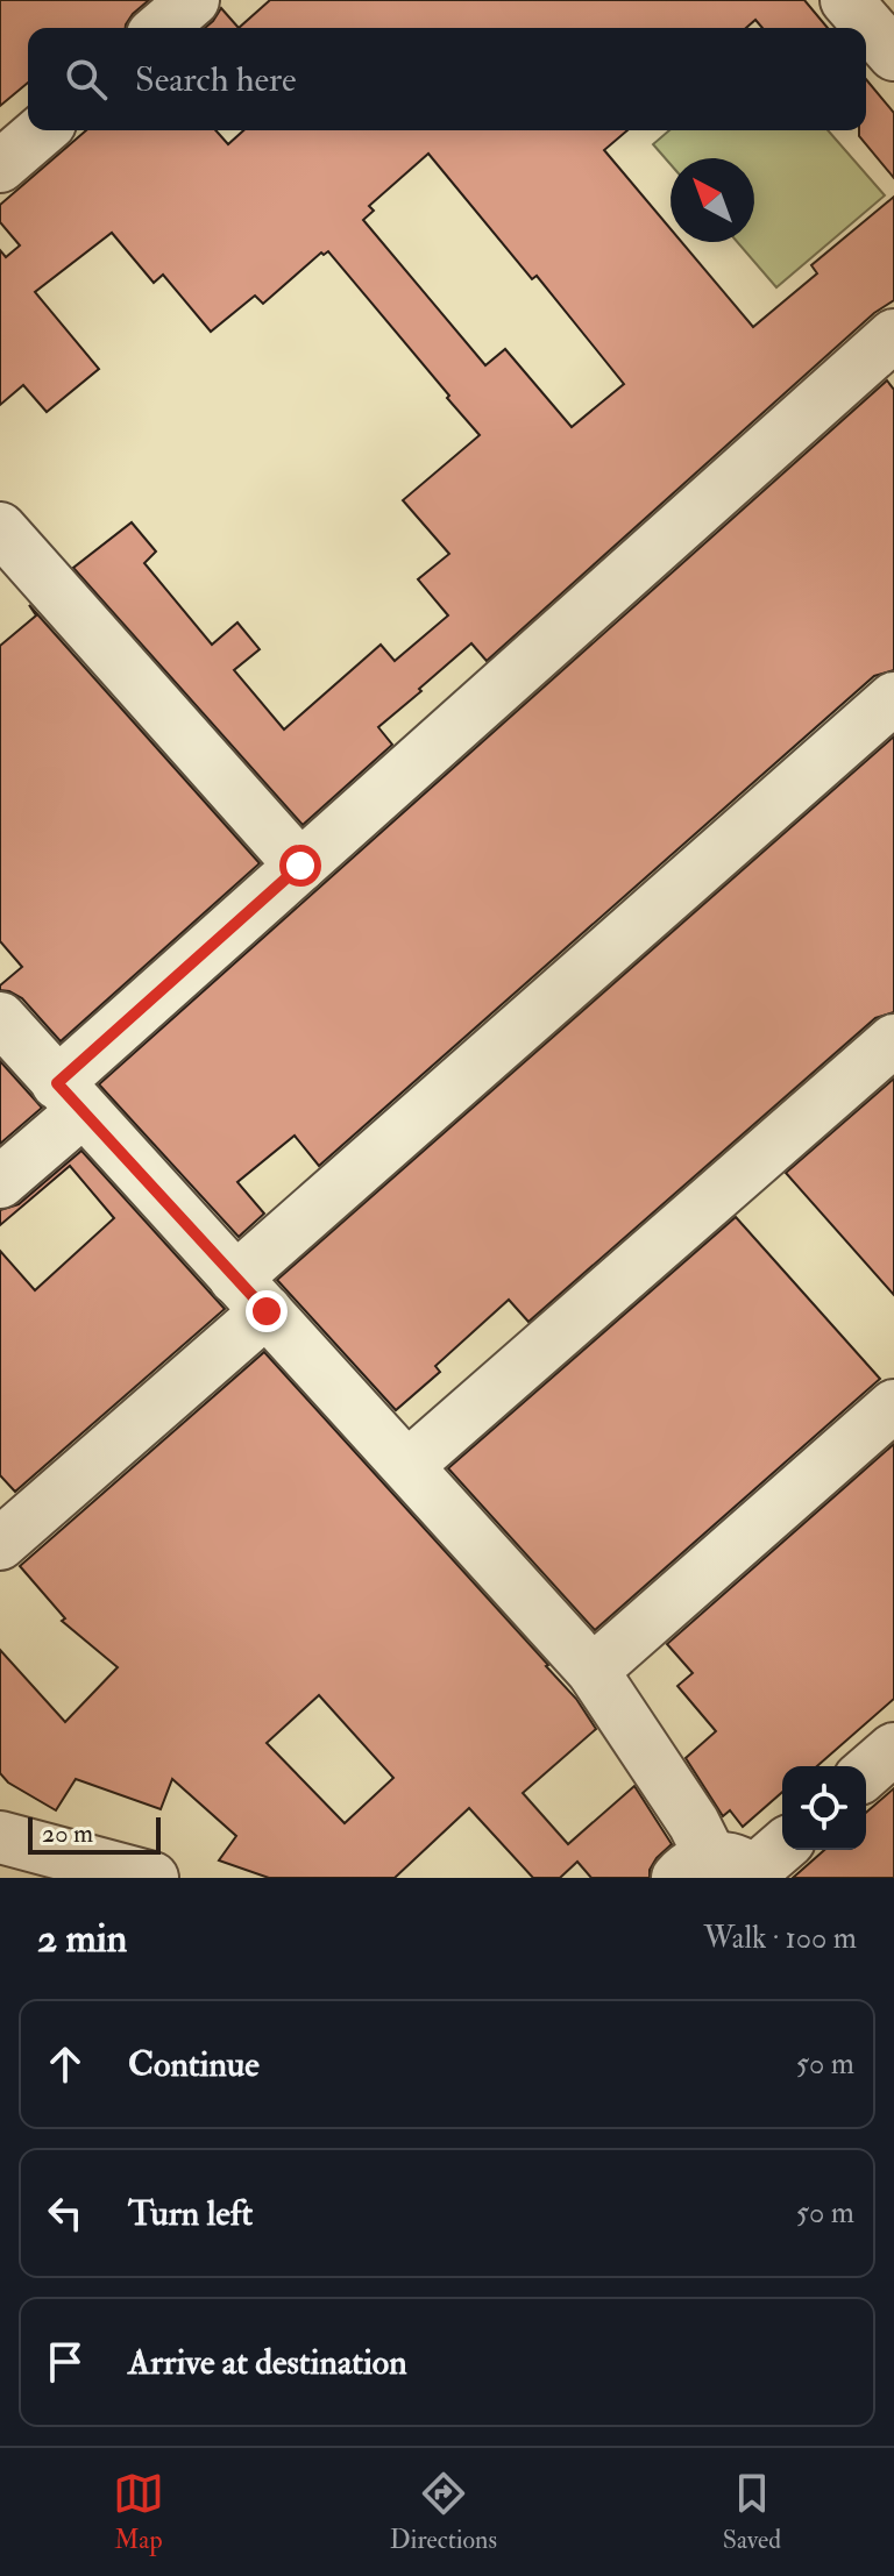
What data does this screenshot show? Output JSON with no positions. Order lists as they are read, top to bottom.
{
  "scale_bar": "20 m",
  "north": "top left",
  "page": {
    "search": "Search here",
    "scale": "20 m",
    "heading": ["2 min", "Walk · 100 m"],
    "list": [
      ["Continue", "50 m"],
      ["Turn left", "50 m"],
      "Arrive at destination"
    ],
    "nav": ["Map", "Directions", "Saved"]
  }
}
